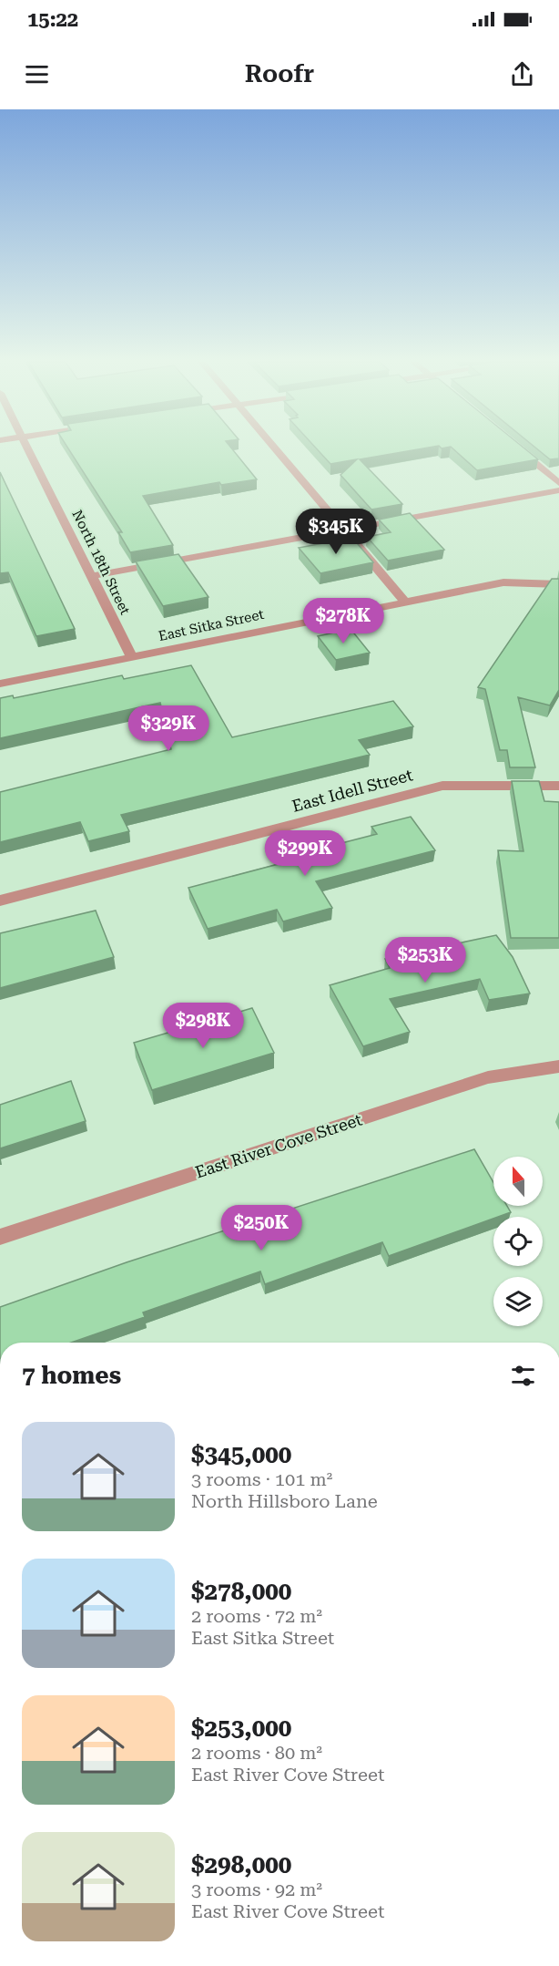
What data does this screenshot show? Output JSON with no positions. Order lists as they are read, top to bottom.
{
  "streets": {
    "street": [
      "North 18th Street",
      "East Sitka Street",
      "East Idell Street",
      "East River Cove Street"
    ]
  },
  "crossings": [
    ["North 18th Street", "East Sitka Street"]
  ],
  "north": "top",
  "page": {
    "status": "15:22",
    "header": "Roofr",
    "price": [
      "$345K",
      "$278K",
      "$329K",
      "$299K",
      "$253K",
      "$298K",
      "$250K"
    ],
    "heading": "7 homes",
    "list": [
      {
        "name": "$345,000",
        "note": "3 rooms · 101 m² · North Hillsboro Lane"
      },
      {
        "name": "$278,000",
        "note": "2 rooms · 72 m² · East Sitka Street"
      },
      {
        "name": "$253,000",
        "note": "2 rooms · 80 m² · East River Cove Street"
      },
      {
        "name": "$298,000",
        "note": "3 rooms · 92 m² · East River Cove Street"
      }
    ]
  }
}
